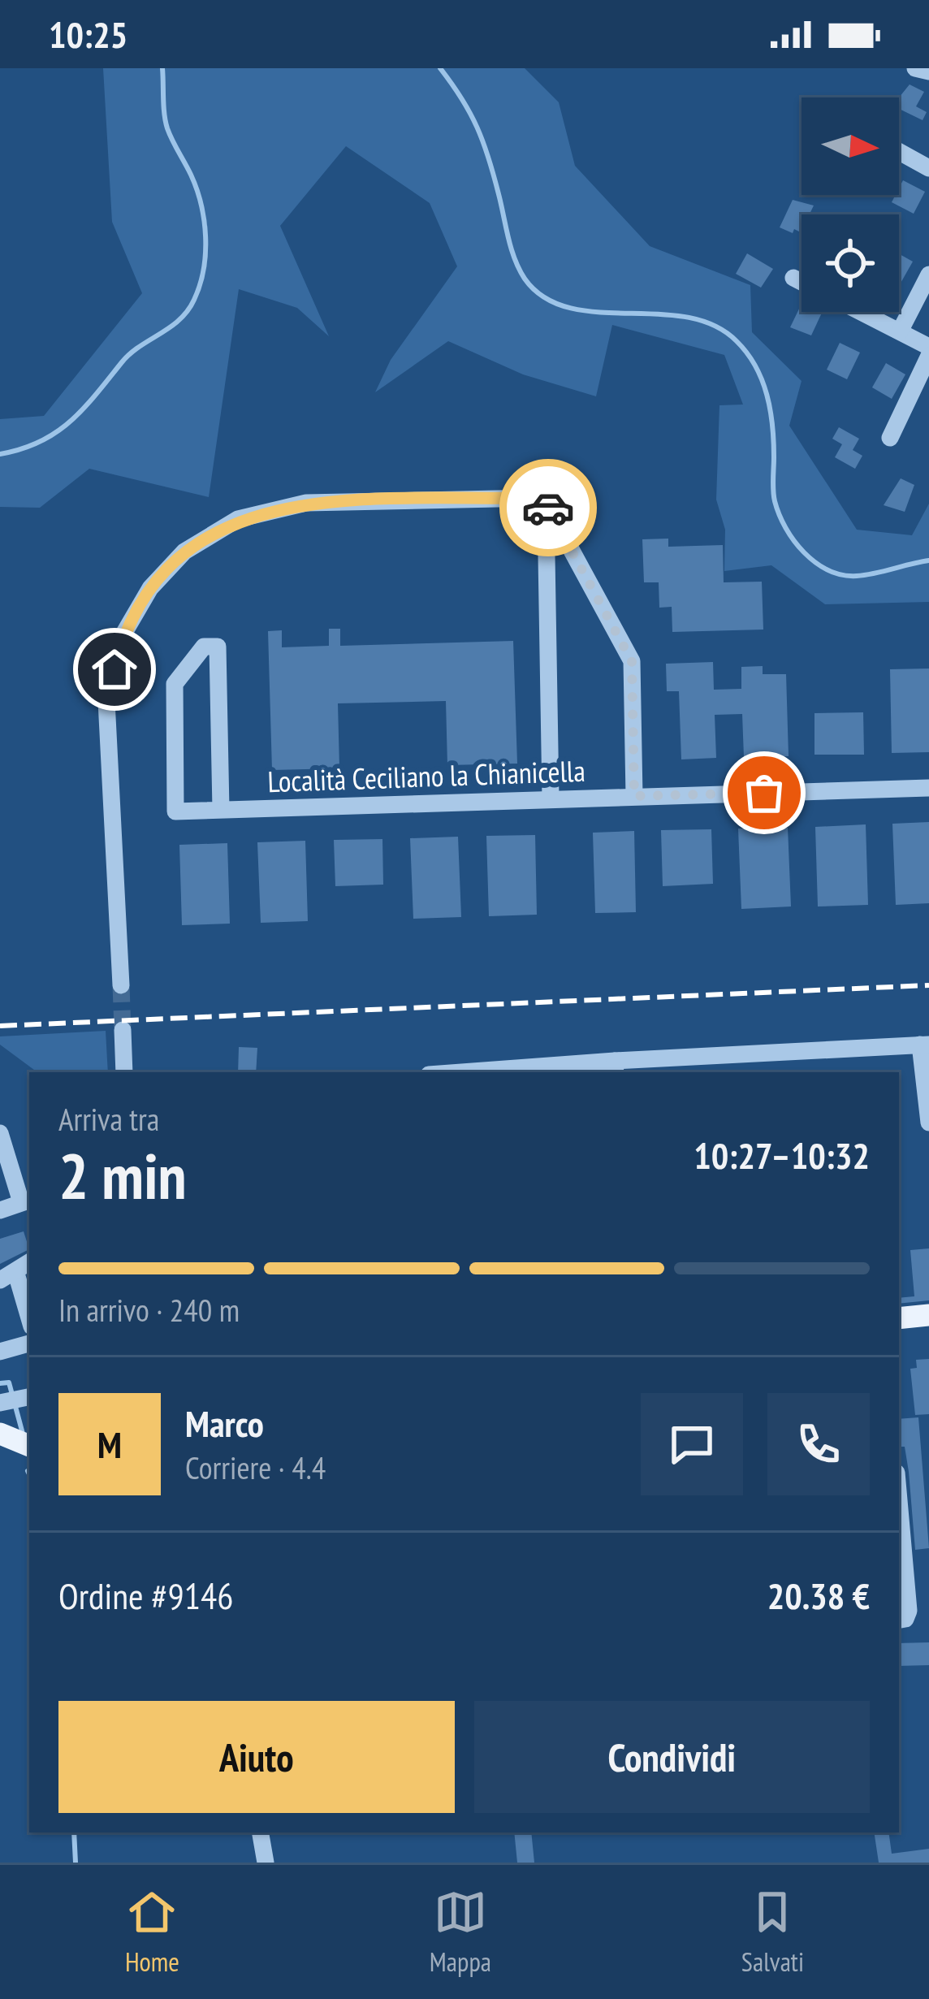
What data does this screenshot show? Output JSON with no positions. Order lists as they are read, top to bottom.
{
  "streets": {
    "street": ["Località Ceciliano la Chianicella"]
  },
  "north": "right",
  "page": {
    "status": "10:25",
    "heading": ["2 min", "Arriva tra", "10:27–10:32"],
    "panel": [
      "Marco",
      "Corriere · 4.4",
      "Ordine #9146",
      "20.38 €"
    ],
    "bar": "In arrivo · 240 m",
    "round": "M",
    "buttons": ["Aiuto", "Condividi"],
    "tabs": ["Home", "Mappa", "Salvati"]
  }
}
